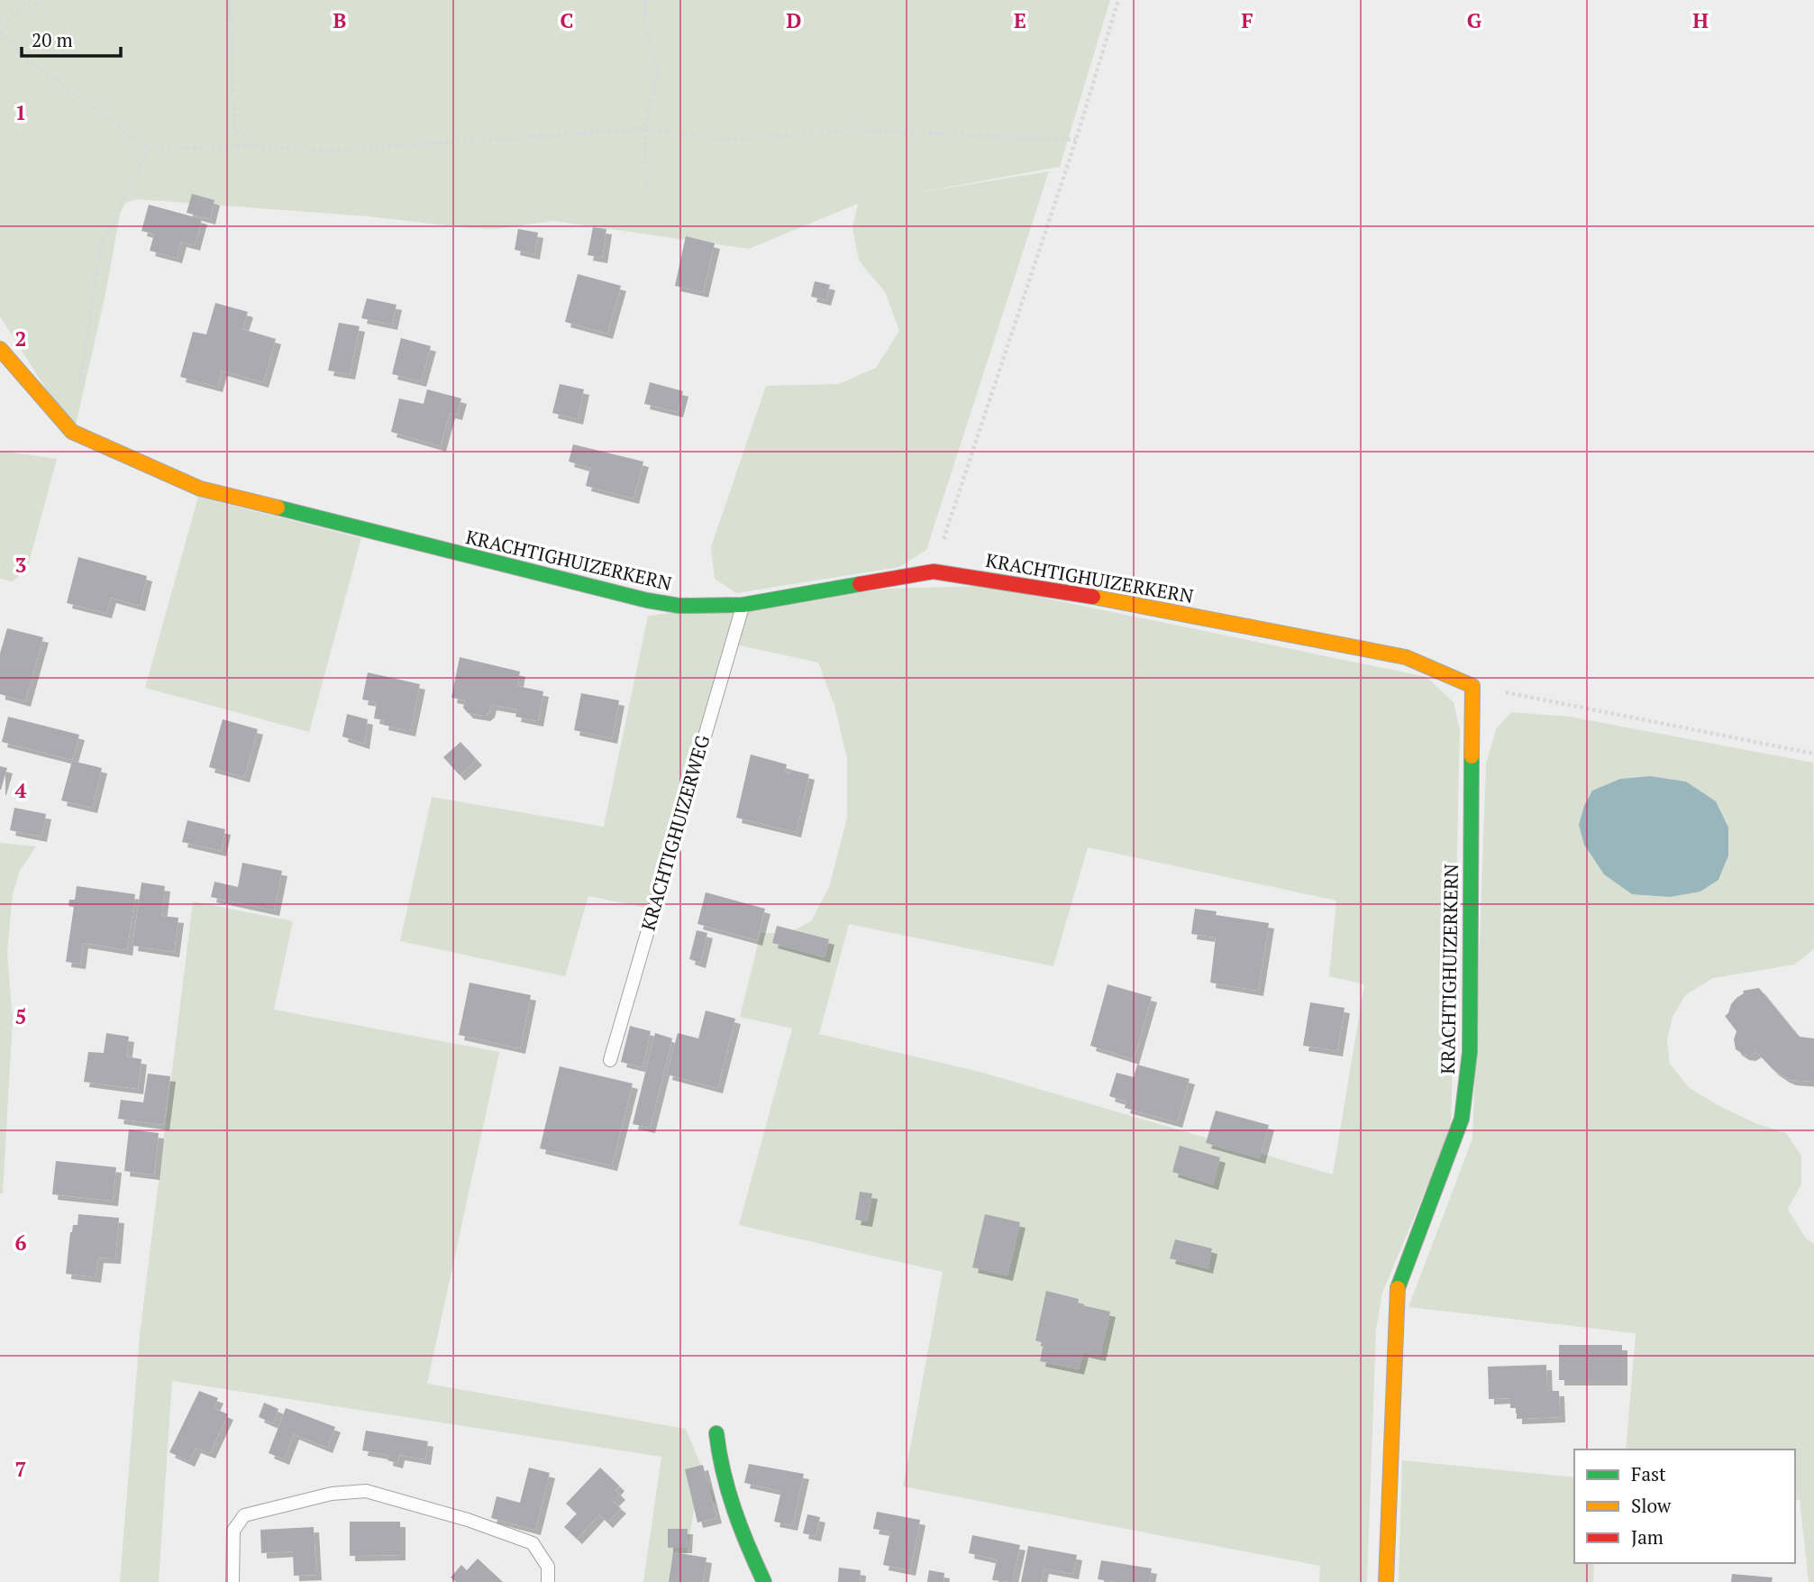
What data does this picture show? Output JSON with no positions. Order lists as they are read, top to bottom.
{
  "streets": {
    "street": ["KRACHTIGHUIZERKERN"],
    "lane": ["KRACHTIGHUIZERWEG"]
  },
  "crossings": [
    ["KRACHTIGHUIZERKERN", "KRACHTIGHUIZERWEG"]
  ],
  "legend": ["Fast", "Slow", "Jam"],
  "scale_bar": "20 m",
  "grid": {
    "columns": [
      "B",
      "C",
      "D",
      "E",
      "F",
      "G",
      "H"
    ],
    "rows": [
      "1",
      "2",
      "3",
      "4",
      "5",
      "6",
      "7"
    ]
  }
}
